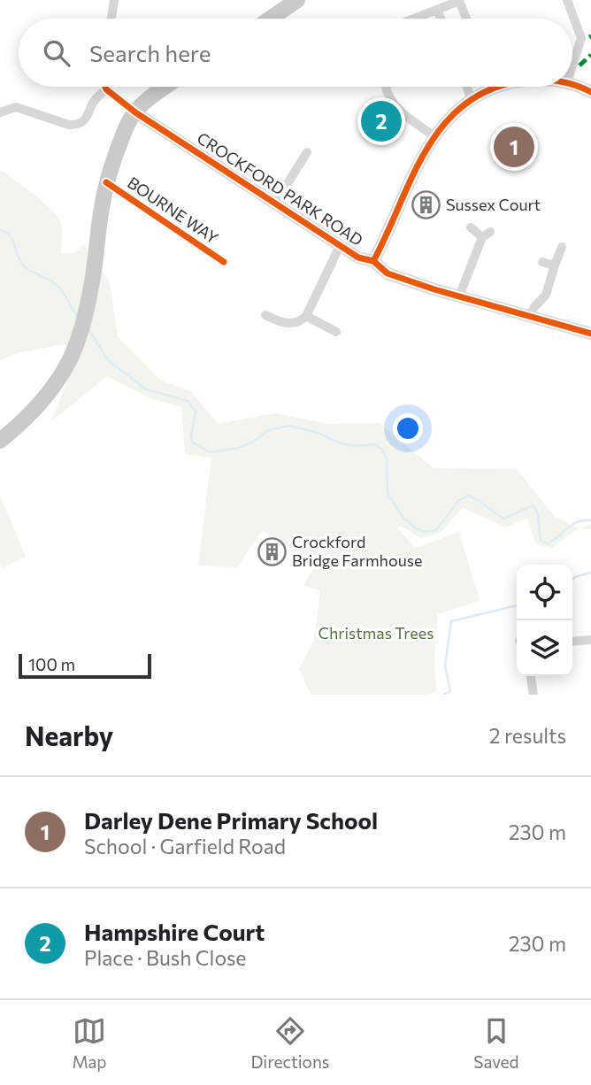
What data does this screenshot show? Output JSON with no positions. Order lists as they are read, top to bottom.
{
  "streets": {
    "street": ["CROCKFORD PARK ROAD", "BOURNE WAY"]
  },
  "parks": ["Christmas Trees"],
  "places": {
    "building": ["Sussex Court", "Crockford Bridge Farmhouse"]
  },
  "scale_bar": "100 m",
  "page": {
    "search": "Search here",
    "pins": ["2", "1"],
    "scale": "100 m",
    "heading": ["Nearby", "2 results"],
    "list": [
      {
        "mark": "1",
        "name": "Darley Dene Primary School",
        "note": "School · Garfield Road",
        "value": "230 m"
      },
      {
        "mark": "2",
        "name": "Hampshire Court",
        "note": "Place · Bush Close",
        "value": "230 m"
      }
    ],
    "nav": ["Map", "Directions", "Saved"]
  }
}
